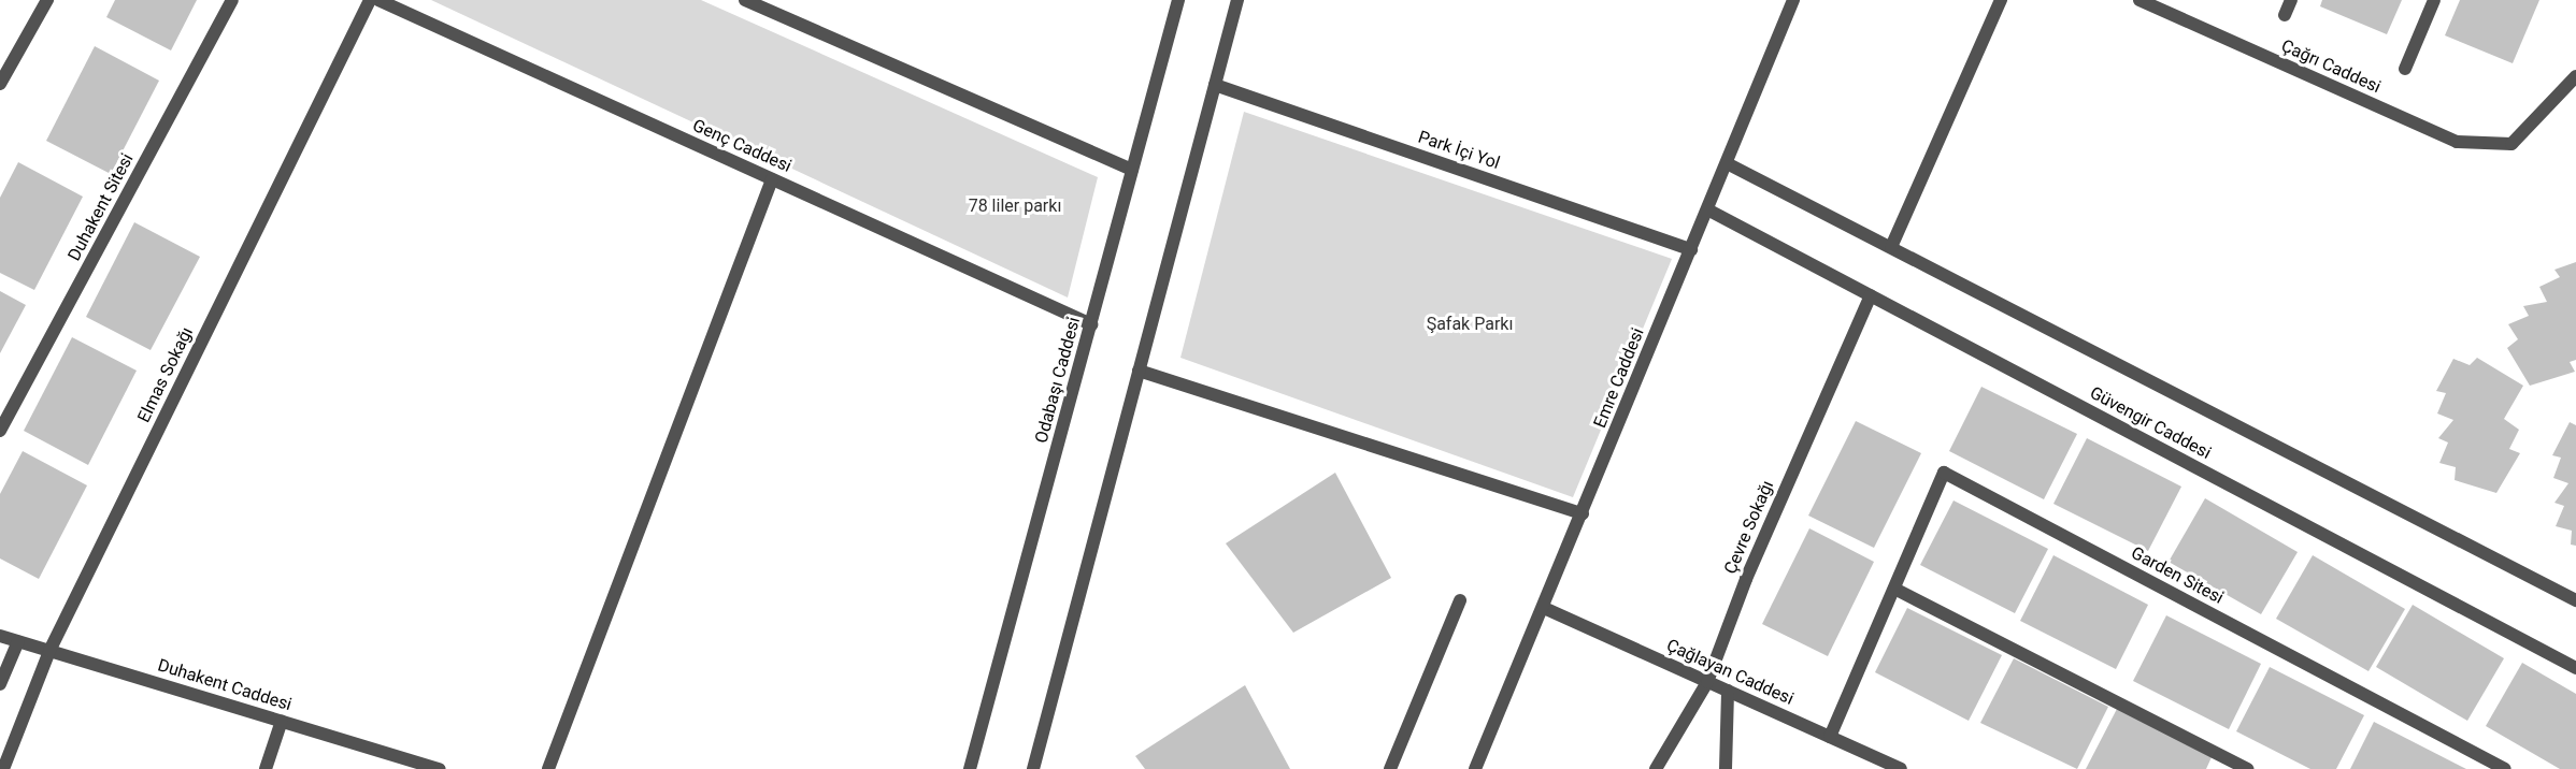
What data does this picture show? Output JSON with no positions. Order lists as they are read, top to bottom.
{
  "streets": {
    "street": [
      "Çağrı Caddesi",
      "Genç Caddesi",
      "Park İçi Yol",
      "Duhakent Sitesi",
      "Elmas Sokağı",
      "Emre Caddesi",
      "Odabaşı Caddesi",
      "Güvengir Caddesi",
      "Çevre Sokağı",
      "Garden Sitesi",
      "Çağlayan Caddesi",
      "Duhakent Caddesi"
    ]
  },
  "crossings": [
    ["Genç Caddesi", "Odabaşı Caddesi"],
    ["Park İçi Yol", "Emre Caddesi"],
    ["Elmas Sokağı", "Duhakent Caddesi"],
    ["Emre Caddesi", "Güvengir Caddesi"],
    ["Emre Caddesi", "Çağlayan Caddesi"],
    ["Güvengir Caddesi", "Çevre Sokağı"],
    ["Çevre Sokağı", "Çağlayan Caddesi"],
    ["Garden Sitesi", "Çağlayan Caddesi"]
  ],
  "parks": ["78 liler parkı", "Şafak Parkı"]
}
